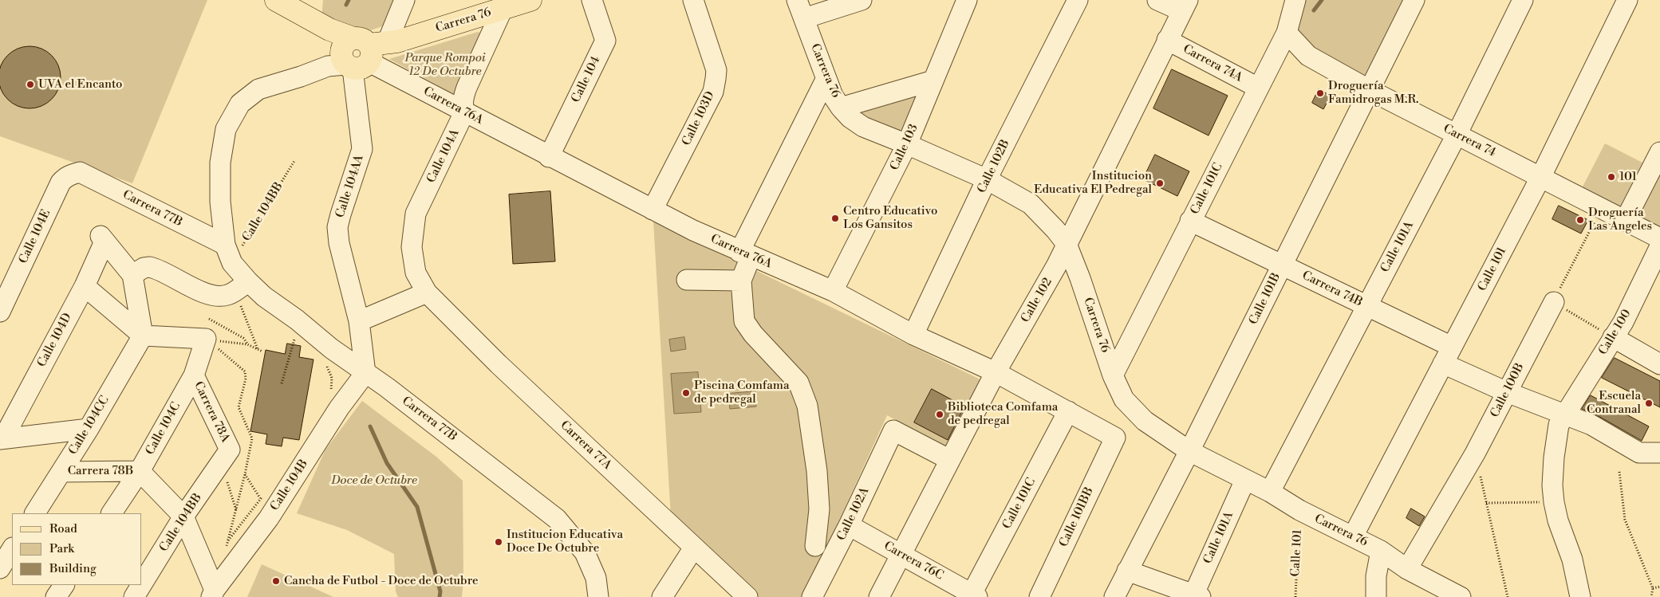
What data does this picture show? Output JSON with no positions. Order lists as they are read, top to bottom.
{
  "streets": {
    "main road": ["Carrera 76"],
    "street": [
      "Carrera 74A",
      "Calle 104",
      "Carrera 76A",
      "Calle 103D",
      "Carrera 74",
      "Calle 103",
      "Calle 104A",
      "Calle 102B",
      "Calle 104AA",
      "Calle 101C",
      "Carrera 77B",
      "Calle 104BB",
      "Calle 104E",
      "Calle 101A",
      "Calle 101",
      "Carrera 74B",
      "Calle 101B",
      "Calle 102",
      "Calle 100",
      "Calle 104D",
      "Calle 100B",
      "Carrera 78A",
      "Calle 104CC",
      "Calle 104C",
      "Carrera 77A",
      "Carrera 78B",
      "Calle 104B",
      "Calle 102A",
      "Calle 101BB",
      "Carrera 76C"
    ]
  },
  "crossings": [
    ["Carrera 76", "Carrera 76A"],
    ["Carrera 76", "Calle 103"],
    ["Carrera 76", "Calle 104A"],
    ["Carrera 76", "Calle 102B"],
    ["Carrera 76", "Calle 104AA"],
    ["Carrera 76", "Calle 101C"],
    ["Carrera 76", "Calle 101A"],
    ["Carrera 76", "Calle 101"],
    ["Carrera 76", "Calle 101B"],
    ["Carrera 76", "Calle 102"],
    ["Carrera 76", "Calle 100B"],
    ["Carrera 74A", "Calle 101C"],
    ["Carrera 74A", "Calle 102"],
    ["Calle 104", "Carrera 76A"],
    ["Carrera 76A", "Calle 103D"],
    ["Carrera 76A", "Calle 103"],
    ["Carrera 76A", "Calle 104A"],
    ["Carrera 76A", "Calle 102B"],
    ["Carrera 76A", "Calle 104AA"],
    ["Carrera 76A", "Calle 101C"],
    ["Carrera 76A", "Calle 102"],
    ["Carrera 76A", "Calle 101BB"],
    ["Carrera 74", "Calle 101C"],
    ["Carrera 74", "Calle 101A"],
    ["Carrera 74", "Calle 101"],
    ["Carrera 74", "Calle 101B"],
    ["Calle 104A", "Carrera 77A"],
    ["Calle 104AA", "Carrera 77B"],
    ["Calle 104AA", "Calle 104B"],
    ["Calle 101C", "Carrera 74B"],
    ["Calle 101C", "Carrera 76C"],
    ["Carrera 77B", "Calle 104BB"],
    ["Carrera 77B", "Calle 104E"],
    ["Carrera 77B", "Calle 104B"],
    ["Calle 104BB", "Carrera 78A"],
    ["Calle 104BB", "Carrera 78B"],
    ["Calle 101A", "Carrera 74B"],
    ["Calle 101", "Carrera 74B"],
    ["Carrera 74B", "Calle 101B"],
    ["Carrera 74B", "Calle 100"],
    ["Carrera 74B", "Calle 100B"],
    ["Calle 102", "Calle 102A"],
    ["Calle 102", "Carrera 76C"],
    ["Carrera 78A", "Calle 104C"],
    ["Calle 104CC", "Carrera 78B"],
    ["Calle 104C", "Carrera 78B"],
    ["Carrera 78B", "Calle 104B"],
    ["Calle 102A", "Carrera 76C"]
  ],
  "parks": ["Parque Rompoi 12 De Octubre", "Doce de Octubre"],
  "places": [
    "UVA el Encanto",
    "Droguería Famidrogas M.R.",
    "101",
    "Institucion Educativa El Pedregal",
    "Centro Educativo Los Gansitos",
    "Droguería Las Ángeles",
    "Piscina Comfama de pedregal",
    "Escuela Contranal",
    "Biblioteca Comfama de pedregal",
    "Institucion Educativa Doce De Octubre",
    "Cancha de Futbol - Doce de Octubre"
  ],
  "legend": ["Road", "Park", "Building"]
}
